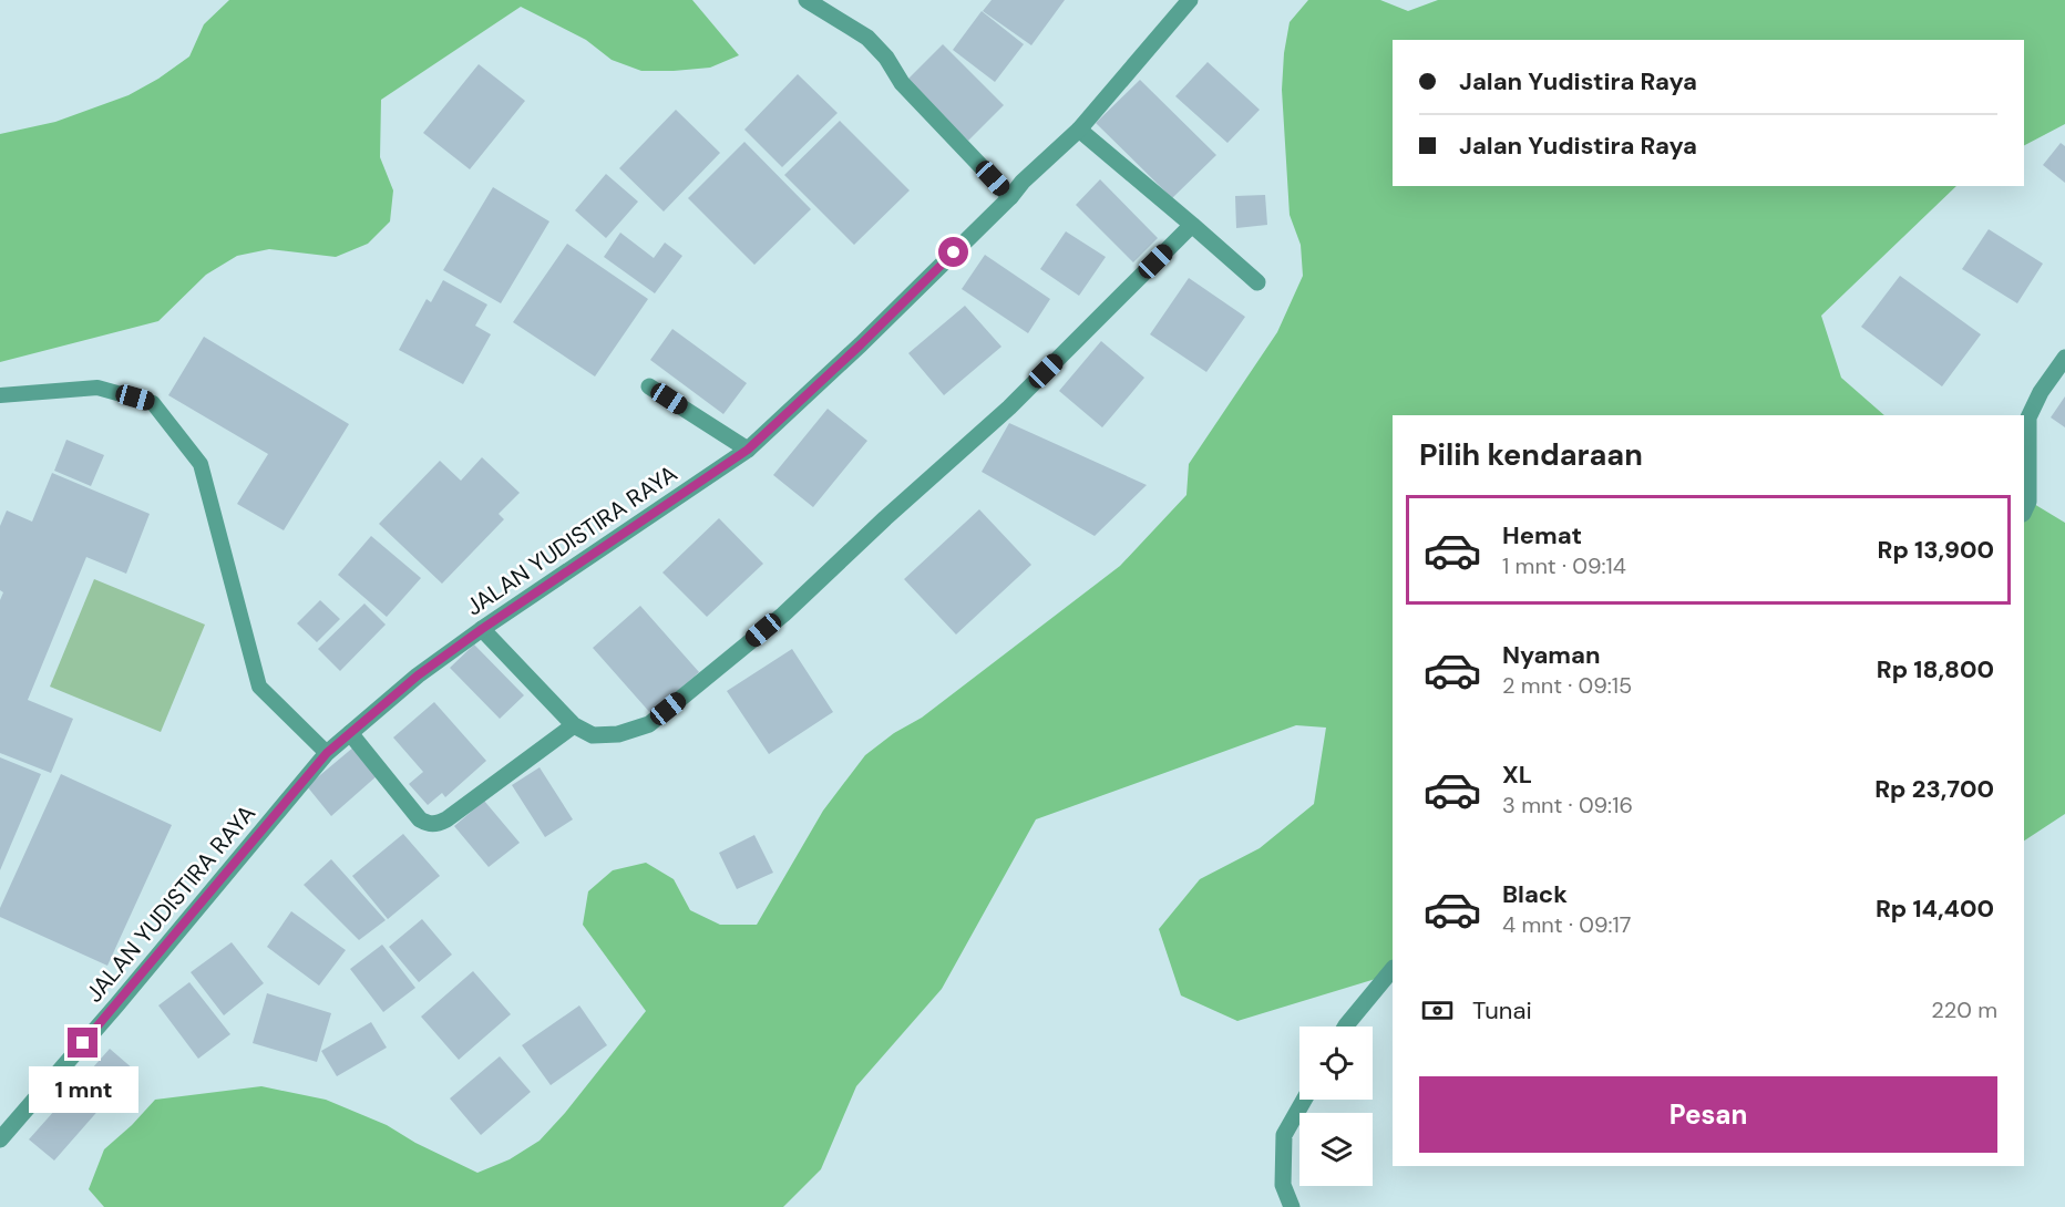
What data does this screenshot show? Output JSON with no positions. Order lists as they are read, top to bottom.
{
  "streets": {
    "street": ["JALAN YUDISTIRA RAYA"]
  },
  "page": {
    "banner": ["Jalan Yudistira Raya", "Jalan Yudistira Raya"],
    "heading": "Pilih kendaraan",
    "list": [
      {
        "name": "Hemat",
        "note": "1 mnt · 09:14",
        "value": "Rp 13,900"
      },
      {
        "name": "Nyaman",
        "note": "2 mnt · 09:15",
        "value": "Rp 18,800"
      },
      {
        "name": "XL",
        "note": "3 mnt · 09:16",
        "value": "Rp 23,700"
      },
      {
        "name": "Black",
        "note": "4 mnt · 09:17",
        "value": "Rp 14,400"
      }
    ],
    "pay": ["Tunai", "220 m"],
    "buttons": "Pesan",
    "bubble": "1 mnt"
  }
}
